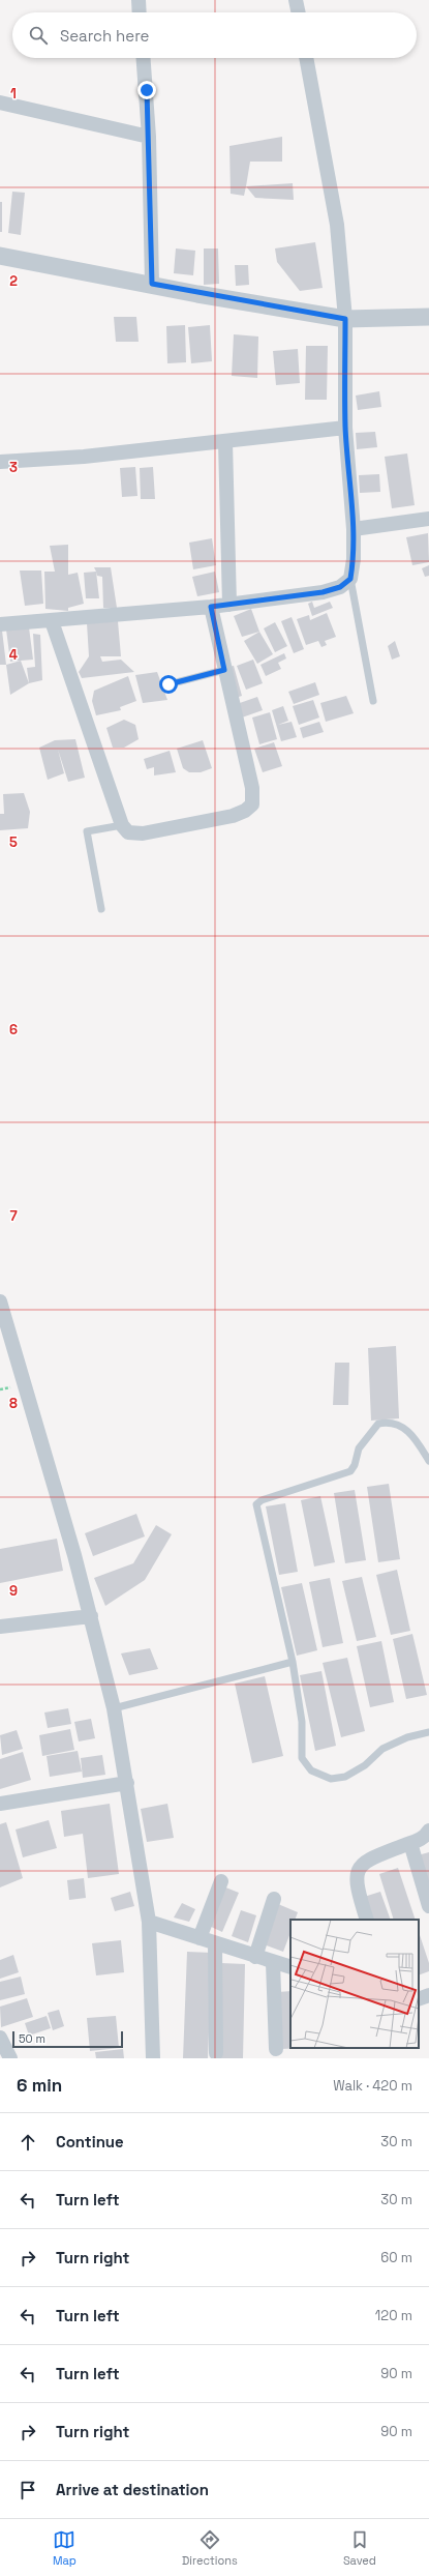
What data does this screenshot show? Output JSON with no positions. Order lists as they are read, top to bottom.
{
  "scale_bar": "50 m",
  "page": {
    "search": "Search here",
    "scale": "50 m",
    "heading": ["6 min", "Walk · 420 m"],
    "list": [
      ["Continue", "30 m"],
      ["Turn left", "30 m"],
      ["Turn right", "60 m"],
      ["Turn left", "120 m"],
      ["Turn left", "90 m"],
      ["Turn right", "90 m"],
      "Arrive at destination"
    ],
    "nav": ["Map", "Directions", "Saved"]
  },
  "grid": {
    "rows": [
      "1",
      "2",
      "3",
      "4",
      "5",
      "6",
      "7",
      "8",
      "9"
    ]
  }
}
